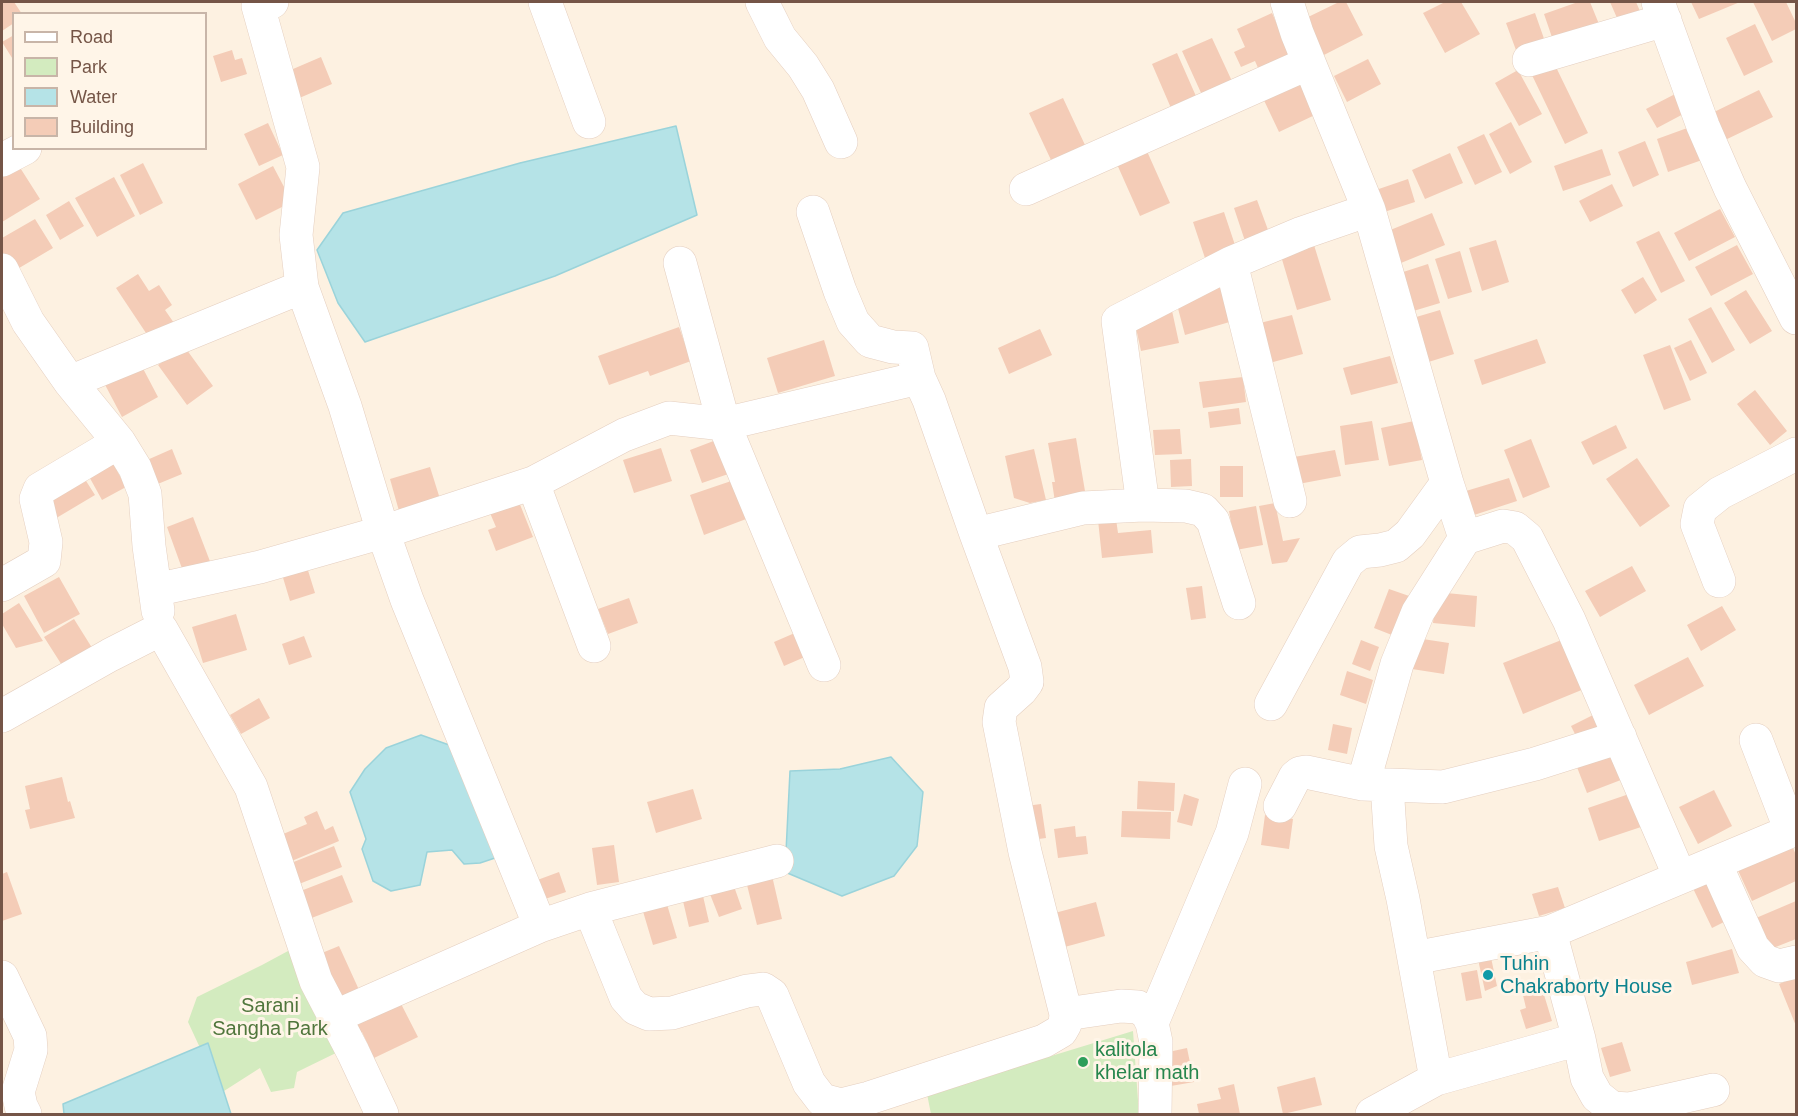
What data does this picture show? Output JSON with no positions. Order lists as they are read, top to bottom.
{
  "parks": ["Sarani Sangha Park"],
  "places": ["Tuhin Chakraborty House", "kalitola khelar math"],
  "legend": [
    "Road",
    "Park",
    "Water",
    "Building"
  ]
}
